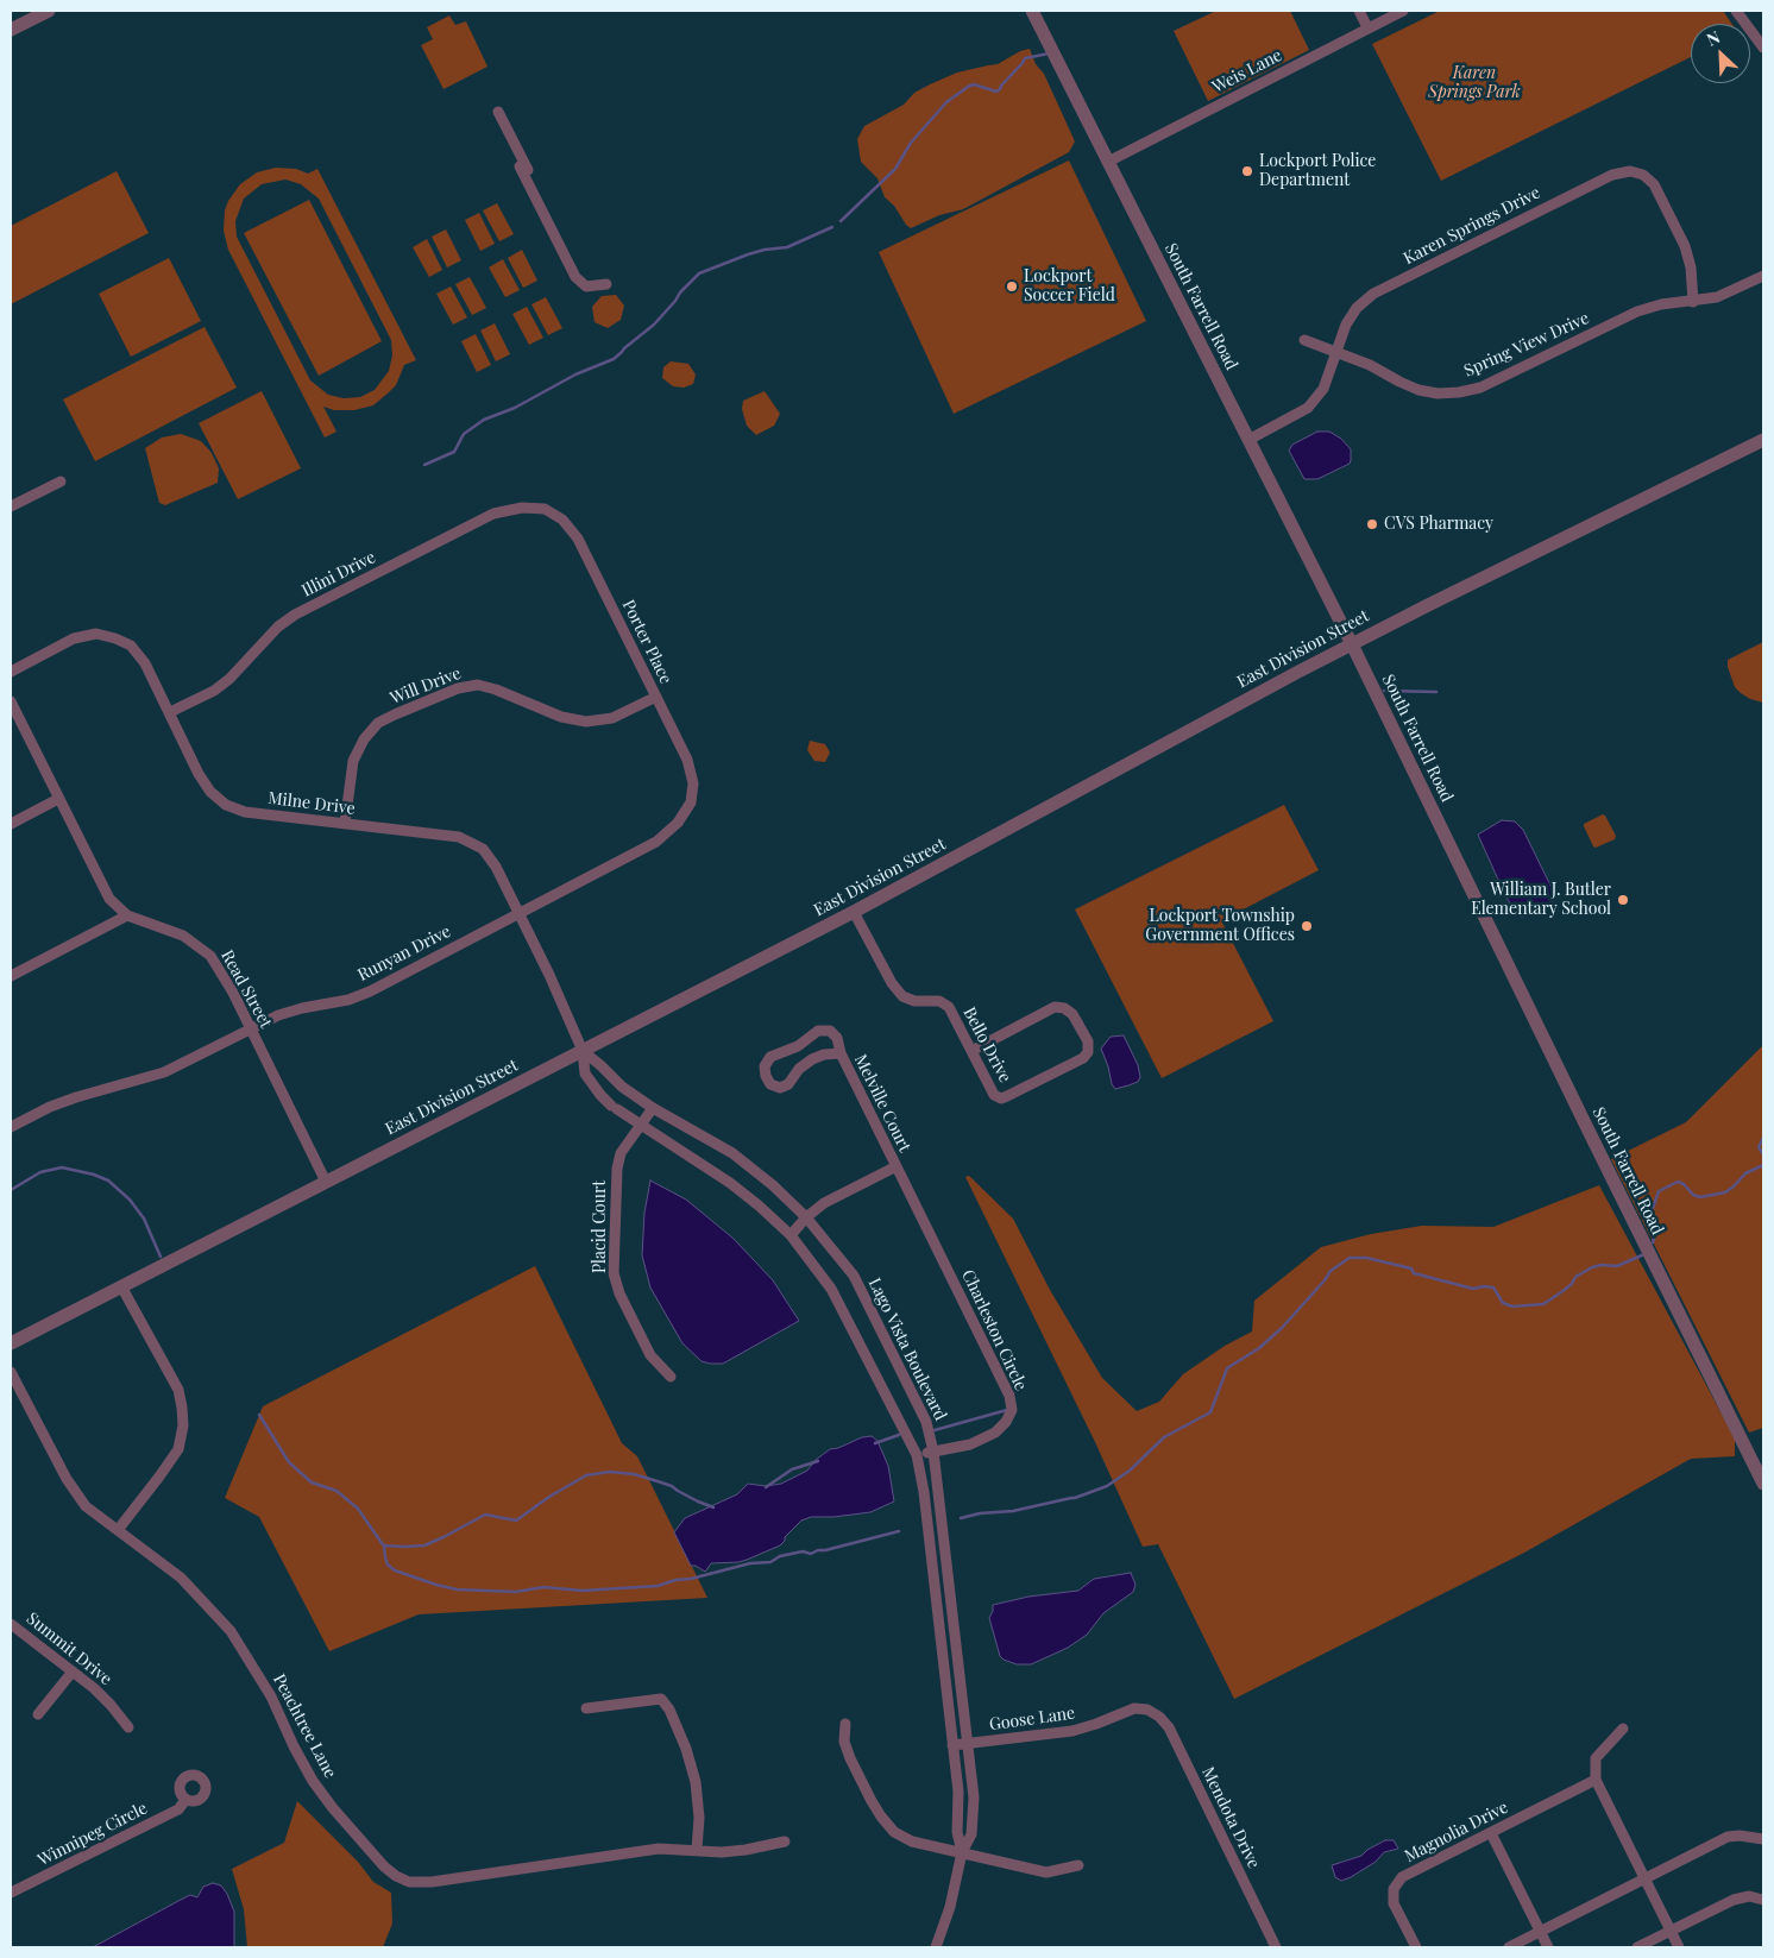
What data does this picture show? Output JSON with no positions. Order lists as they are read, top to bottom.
{
  "streets": {
    "street": [
      "Weis Lane",
      "Karen Springs Drive",
      "South Farrell Road",
      "Spring View Drive",
      "Illini Drive",
      "Porter Place",
      "East Division Street",
      "Will Drive",
      "Milne Drive",
      "Runyan Drive",
      "Read Street",
      "Bello Drive",
      "Melville Court",
      "Placid Court",
      "Charleston Circle",
      "Lago Vista Boulevard",
      "Summit Drive",
      "Goose Lane",
      "Peachtree Lane",
      "Mendota Drive",
      "Magnolia Drive",
      "Winnipeg Circle"
    ]
  },
  "crossings": [
    ["Weis Lane", "South Farrell Road"],
    ["Karen Springs Drive", "South Farrell Road"],
    ["Karen Springs Drive", "Spring View Drive"],
    ["South Farrell Road", "East Division Street"],
    ["Illini Drive", "Porter Place"],
    ["Illini Drive", "Milne Drive"],
    ["Porter Place", "Will Drive"],
    ["Porter Place", "Runyan Drive"],
    ["East Division Street", "Milne Drive"],
    ["East Division Street", "Read Street"],
    ["East Division Street", "Bello Drive"],
    ["East Division Street", "Lago Vista Boulevard"],
    ["Will Drive", "Milne Drive"],
    ["Milne Drive", "Runyan Drive"],
    ["Milne Drive", "Lago Vista Boulevard"],
    ["Runyan Drive", "Read Street"],
    ["Melville Court", "Charleston Circle"],
    ["Placid Court", "Lago Vista Boulevard"],
    ["Charleston Circle", "Lago Vista Boulevard"],
    ["Lago Vista Boulevard", "Goose Lane"],
    ["Goose Lane", "Mendota Drive"]
  ],
  "parks": ["Karen Springs Park"],
  "places": [
    "Lockport Police Department",
    "Lockport Soccer Field",
    "CVS Pharmacy",
    "William J. Butler Elementary School",
    "Lockport Township Government Offices"
  ],
  "north": "top left"
}
